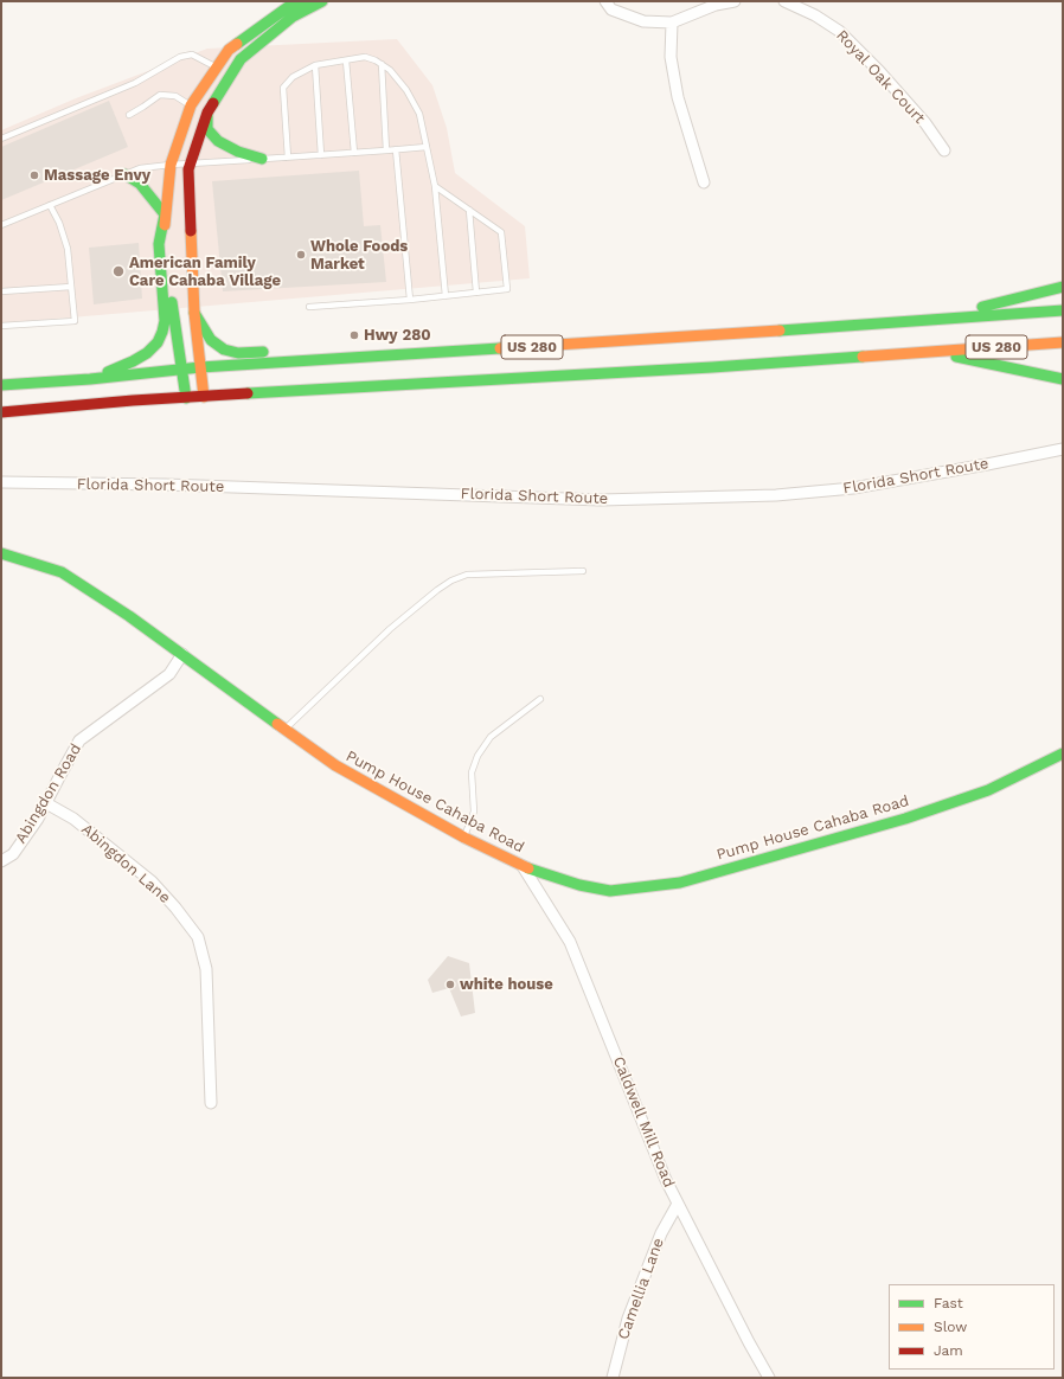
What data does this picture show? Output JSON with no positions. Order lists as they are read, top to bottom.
{
  "streets": {
    "main road": ["US 280", "Pump House Cahaba Road"],
    "street": [
      "Royal Oak Court",
      "Florida Short Route",
      "Abingdon Road",
      "Abingdon Lane",
      "Caldwell Mill Road",
      "Camellia Lane"
    ]
  },
  "crossings": [
    ["Abingdon Road", "Pump House Cahaba Road"],
    ["Abingdon Road", "Abingdon Lane"],
    ["Pump House Cahaba Road", "Caldwell Mill Road"],
    ["Caldwell Mill Road", "Camellia Lane"]
  ],
  "places": [
    "Massage Envy",
    "Whole Foods Market",
    "American Family Care Cahaba Village",
    "Hwy 280",
    "white house"
  ],
  "legend": ["Fast", "Slow", "Jam"]
}
